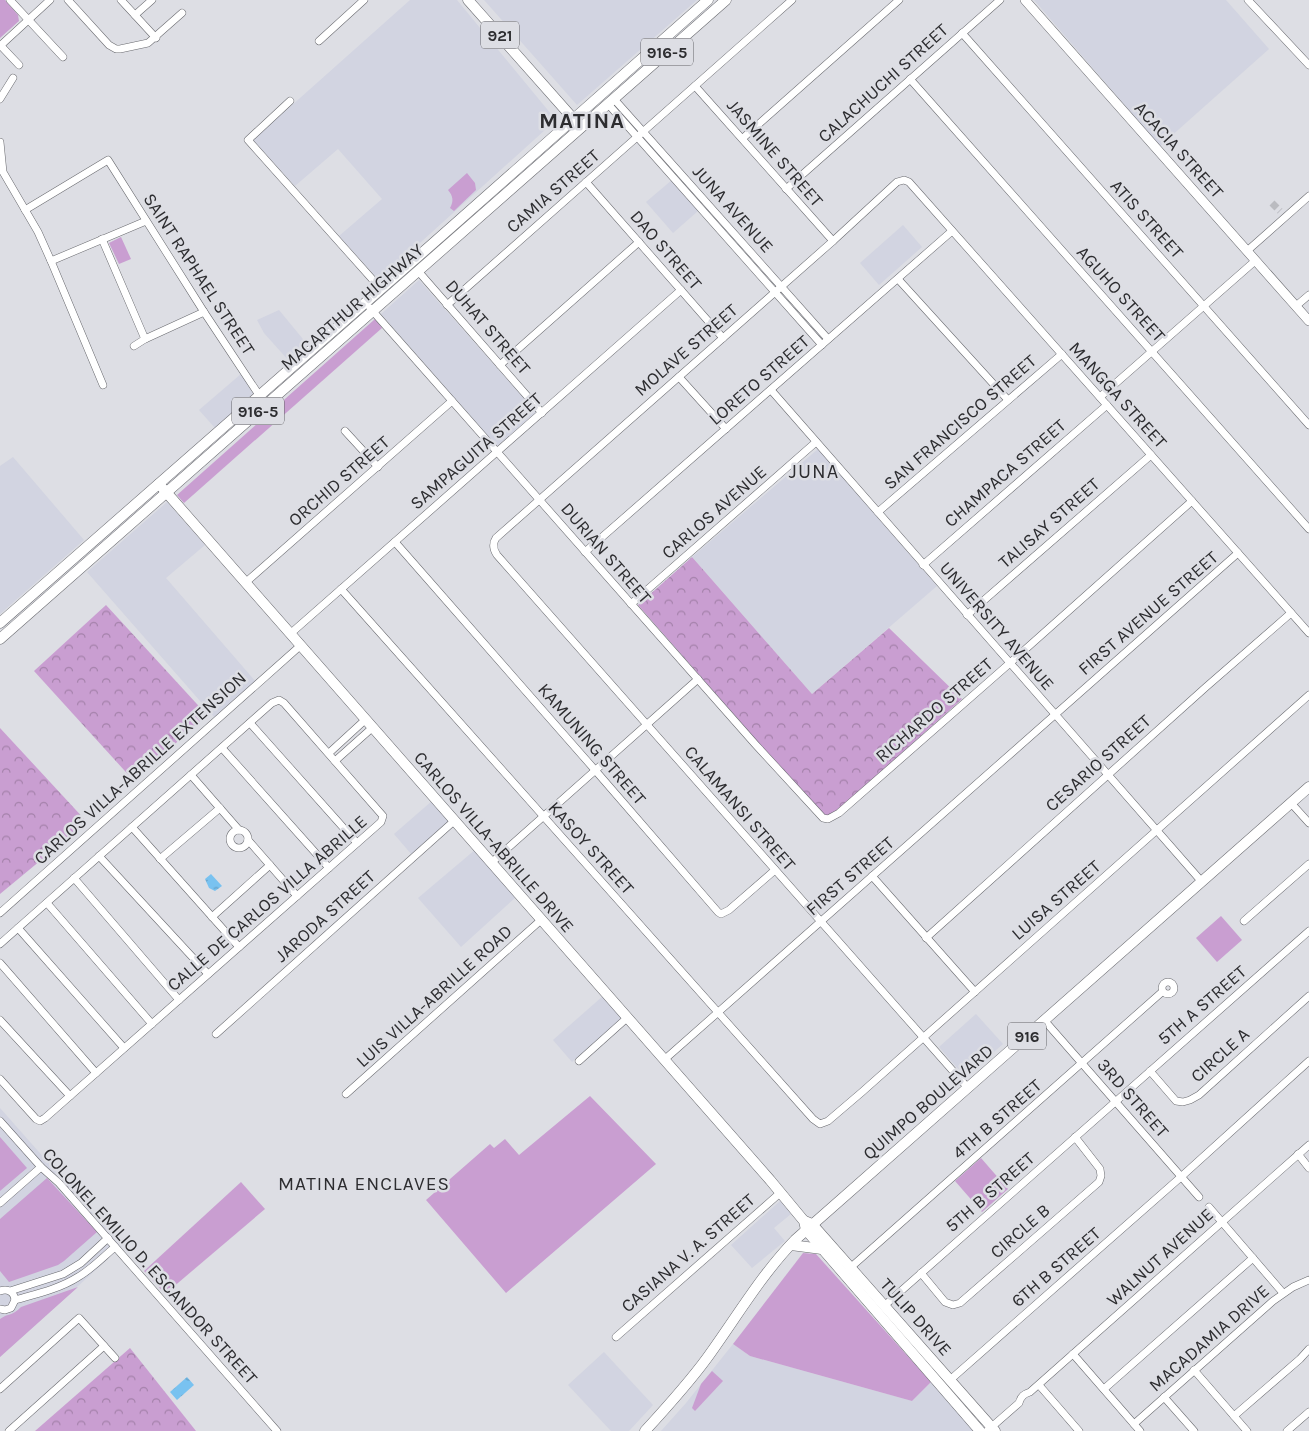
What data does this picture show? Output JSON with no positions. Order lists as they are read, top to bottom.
{
  "streets": {
    "main road": [
      "921",
      "916-5",
      "MACARTHUR HIGHWAY",
      "CARLOS VILLA-ABRILLE DRIVE",
      "916",
      "QUIMPO BOULEVARD",
      "TULIP DRIVE"
    ],
    "street": [
      "CALACHUCHI STREET",
      "ACACIA STREET",
      "JASMINE STREET",
      "CAMIA STREET",
      "JUNA AVENUE",
      "ATIS STREET",
      "DAO STREET",
      "SAINT RAPHAEL STREET",
      "AGUHO STREET",
      "DUHAT STREET",
      "MOLAVE STREET",
      "LORETO STREET",
      "MANGGA STREET",
      "SAN FRANCISCO STREET",
      "SAMPAGUITA STREET",
      "CHAMPACA STREET",
      "ORCHID STREET",
      "CARLOS AVENUE",
      "TALISAY STREET",
      "DURIAN STREET",
      "FIRST AVENUE STREET",
      "UNIVERSITY AVENUE",
      "RICHARDO STREET",
      "KAMUNING STREET",
      "CESARIO STREET",
      "CARLOS VILLA-ABRILLE EXTENSION",
      "CALAMANSI STREET",
      "KASOY STREET",
      "FIRST STREET",
      "LUISA STREET",
      "CALLE DE CARLOS VILLA ABRILLE",
      "JARODA STREET",
      "LUIS VILLA-ABRILLE ROAD",
      "5TH A STREET",
      "CIRCLE A",
      "3RD STREET",
      "4TH B STREET",
      "5TH B STREET",
      "CIRCLE B",
      "CASIANA V. A. STREET",
      "WALNUT AVENUE",
      "COLONEL EMILIO D. ESCANDOR STREET",
      "6TH B STREET",
      "MACADAMIA DRIVE"
    ]
  },
  "crossings": [
    ["921", "MACARTHUR HIGHWAY"],
    ["CALACHUCHI STREET", "JASMINE STREET"],
    ["CALACHUCHI STREET", "ATIS STREET"],
    ["CALACHUCHI STREET", "AGUHO STREET"],
    ["JASMINE STREET", "CAMIA STREET"],
    ["JASMINE STREET", "MOLAVE STREET"],
    ["CAMIA STREET", "JUNA AVENUE"],
    ["CAMIA STREET", "DAO STREET"],
    ["CAMIA STREET", "DUHAT STREET"],
    ["JUNA AVENUE", "MACARTHUR HIGHWAY"],
    ["JUNA AVENUE", "MOLAVE STREET"],
    ["JUNA AVENUE", "LORETO STREET"],
    ["DAO STREET", "MOLAVE STREET"],
    ["DAO STREET", "SAMPAGUITA STREET"],
    ["SAINT RAPHAEL STREET", "MACARTHUR HIGHWAY"],
    ["MACARTHUR HIGHWAY", "DUHAT STREET"],
    ["MACARTHUR HIGHWAY", "DURIAN STREET"],
    ["MACARTHUR HIGHWAY", "CARLOS VILLA-ABRILLE DRIVE"],
    ["DUHAT STREET", "SAMPAGUITA STREET"],
    ["MOLAVE STREET", "MANGGA STREET"],
    ["MOLAVE STREET", "DURIAN STREET"],
    ["MOLAVE STREET", "CALAMANSI STREET"],
    ["LORETO STREET", "MANGGA STREET"],
    ["LORETO STREET", "DURIAN STREET"],
    ["LORETO STREET", "UNIVERSITY AVENUE"],
    ["MANGGA STREET", "SAN FRANCISCO STREET"],
    ["MANGGA STREET", "CHAMPACA STREET"],
    ["MANGGA STREET", "TALISAY STREET"],
    ["MANGGA STREET", "FIRST AVENUE STREET"],
    ["MANGGA STREET", "RICHARDO STREET"],
    ["MANGGA STREET", "CESARIO STREET"],
    ["SAN FRANCISCO STREET", "UNIVERSITY AVENUE"],
    ["SAMPAGUITA STREET", "DURIAN STREET"],
    ["SAMPAGUITA STREET", "KAMUNING STREET"],
    ["SAMPAGUITA STREET", "CARLOS VILLA-ABRILLE DRIVE"],
    ["SAMPAGUITA STREET", "KASOY STREET"],
    ["CHAMPACA STREET", "UNIVERSITY AVENUE"],
    ["ORCHID STREET", "DURIAN STREET"],
    ["ORCHID STREET", "CARLOS VILLA-ABRILLE DRIVE"],
    ["CARLOS AVENUE", "DURIAN STREET"],
    ["CARLOS AVENUE", "UNIVERSITY AVENUE"],
    ["TALISAY STREET", "UNIVERSITY AVENUE"],
    ["DURIAN STREET", "RICHARDO STREET"],
    ["FIRST AVENUE STREET", "UNIVERSITY AVENUE"],
    ["FIRST AVENUE STREET", "FIRST STREET"],
    ["UNIVERSITY AVENUE", "RICHARDO STREET"],
    ["UNIVERSITY AVENUE", "CESARIO STREET"],
    ["UNIVERSITY AVENUE", "FIRST STREET"],
    ["UNIVERSITY AVENUE", "LUISA STREET"],
    ["UNIVERSITY AVENUE", "QUIMPO BOULEVARD"],
    ["KAMUNING STREET", "CALAMANSI STREET"],
    ["CARLOS VILLA-ABRILLE EXTENSION", "CARLOS VILLA-ABRILLE DRIVE"],
    ["CALAMANSI STREET", "FIRST STREET"],
    ["CALAMANSI STREET", "LUISA STREET"],
    ["CALAMANSI STREET", "QUIMPO BOULEVARD"],
    ["CARLOS VILLA-ABRILLE DRIVE", "FIRST STREET"],
    ["CARLOS VILLA-ABRILLE DRIVE", "JARODA STREET"],
    ["CARLOS VILLA-ABRILLE DRIVE", "LUIS VILLA-ABRILLE ROAD"],
    ["CARLOS VILLA-ABRILLE DRIVE", "QUIMPO BOULEVARD"],
    ["CARLOS VILLA-ABRILLE DRIVE", "CASIANA V. A. STREET"],
    ["CARLOS VILLA-ABRILLE DRIVE", "TULIP DRIVE"],
    ["KASOY STREET", "FIRST STREET"],
    ["KASOY STREET", "LUISA STREET"],
    ["5TH A STREET", "CIRCLE A"],
    ["5TH A STREET", "3RD STREET"],
    ["5TH A STREET", "5TH B STREET"],
    ["3RD STREET", "QUIMPO BOULEVARD"],
    ["3RD STREET", "4TH B STREET"],
    ["3RD STREET", "5TH B STREET"],
    ["3RD STREET", "6TH B STREET"],
    ["QUIMPO BOULEVARD", "TULIP DRIVE"],
    ["4TH B STREET", "TULIP DRIVE"],
    ["5TH B STREET", "CIRCLE B"],
    ["5TH B STREET", "TULIP DRIVE"],
    ["WALNUT AVENUE", "TULIP DRIVE"],
    ["6TH B STREET", "TULIP DRIVE"]
  ],
  "districts": ["MATINA", "JUNA", "MATINA ENCLAVES"]
}
